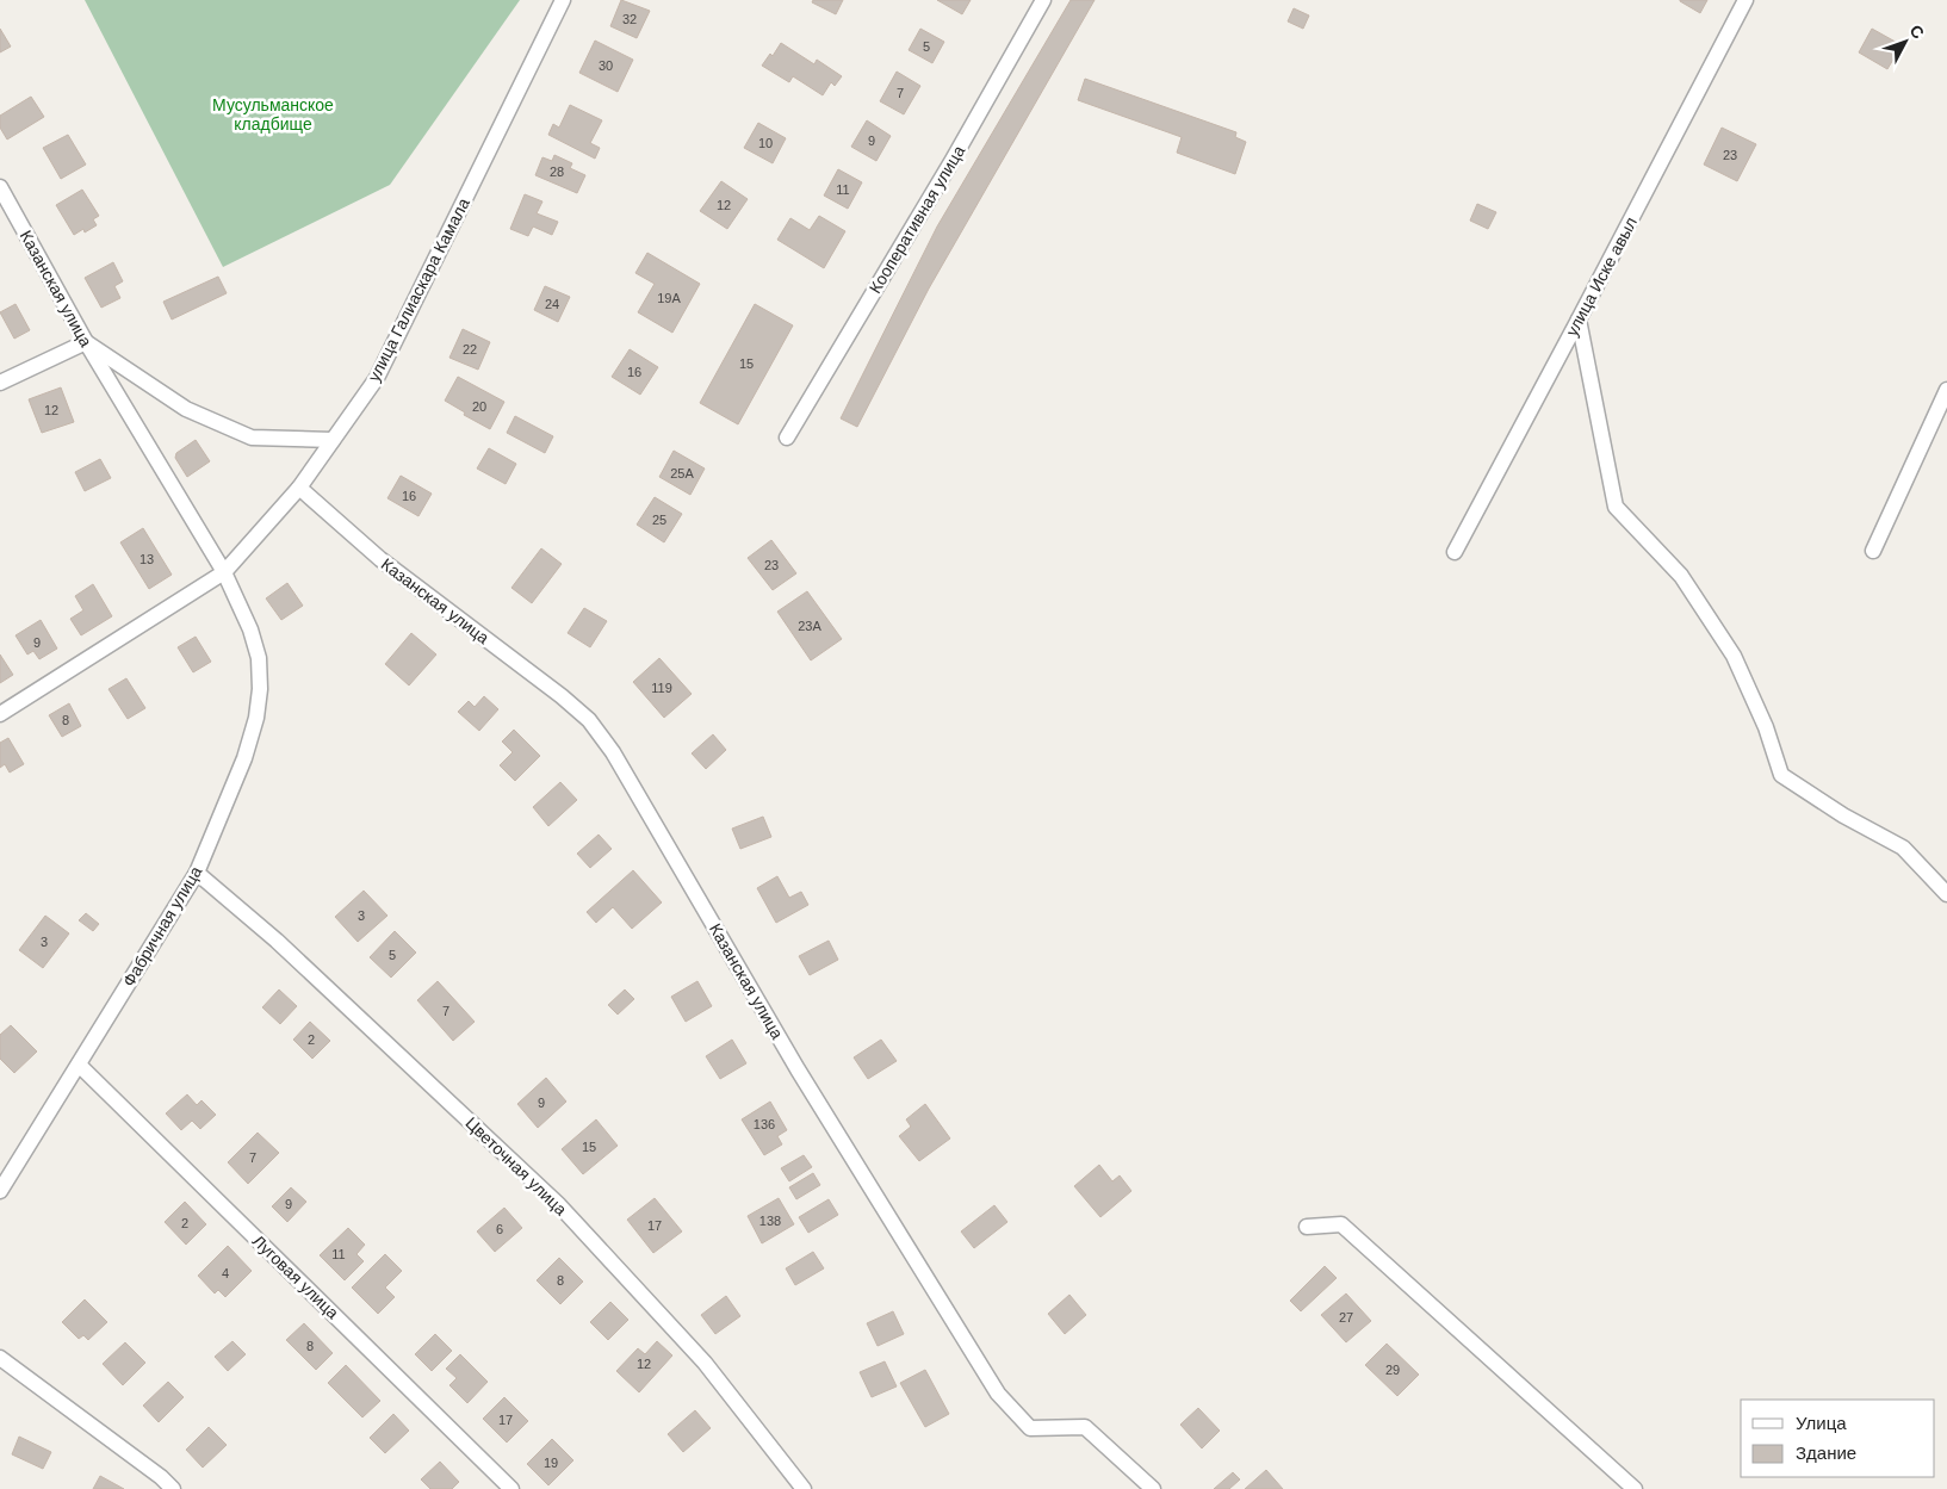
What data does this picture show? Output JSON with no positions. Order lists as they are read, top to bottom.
{
  "streets": {
    "street": [
      "Кооперативная улица",
      "улица Иске авыл",
      "Казанская улица",
      "улица Галиаскара Камала",
      "Фабричная улица",
      "Цветочная улица",
      "Луговая улица"
    ]
  },
  "crossings": [
    ["Казанская улица", "улица Галиаскара Камала"],
    ["Казанская улица", "Фабричная улица"],
    ["улица Галиаскара Камала", "Фабричная улица"],
    ["Фабричная улица", "Цветочная улица"],
    ["Фабричная улица", "Луговая улица"]
  ],
  "parks": ["Мусульманское кладбище"],
  "house_numbers": [
    "32",
    "5",
    "30",
    "7",
    "9",
    "10",
    "23",
    "28",
    "11",
    "12",
    "19А",
    "24",
    "22",
    "15",
    "16",
    "20",
    "12",
    "25А",
    "16",
    "25",
    "13",
    "23",
    "23А",
    "9",
    "119",
    "8",
    "3",
    "3",
    "5",
    "7",
    "2",
    "9",
    "136",
    "15",
    "7",
    "9",
    "138",
    "2",
    "17",
    "6",
    "11",
    "4",
    "8",
    "27",
    "8",
    "12",
    "29",
    "17",
    "19"
  ],
  "legend": ["Улица", "Здание"],
  "north": "top right"
}
